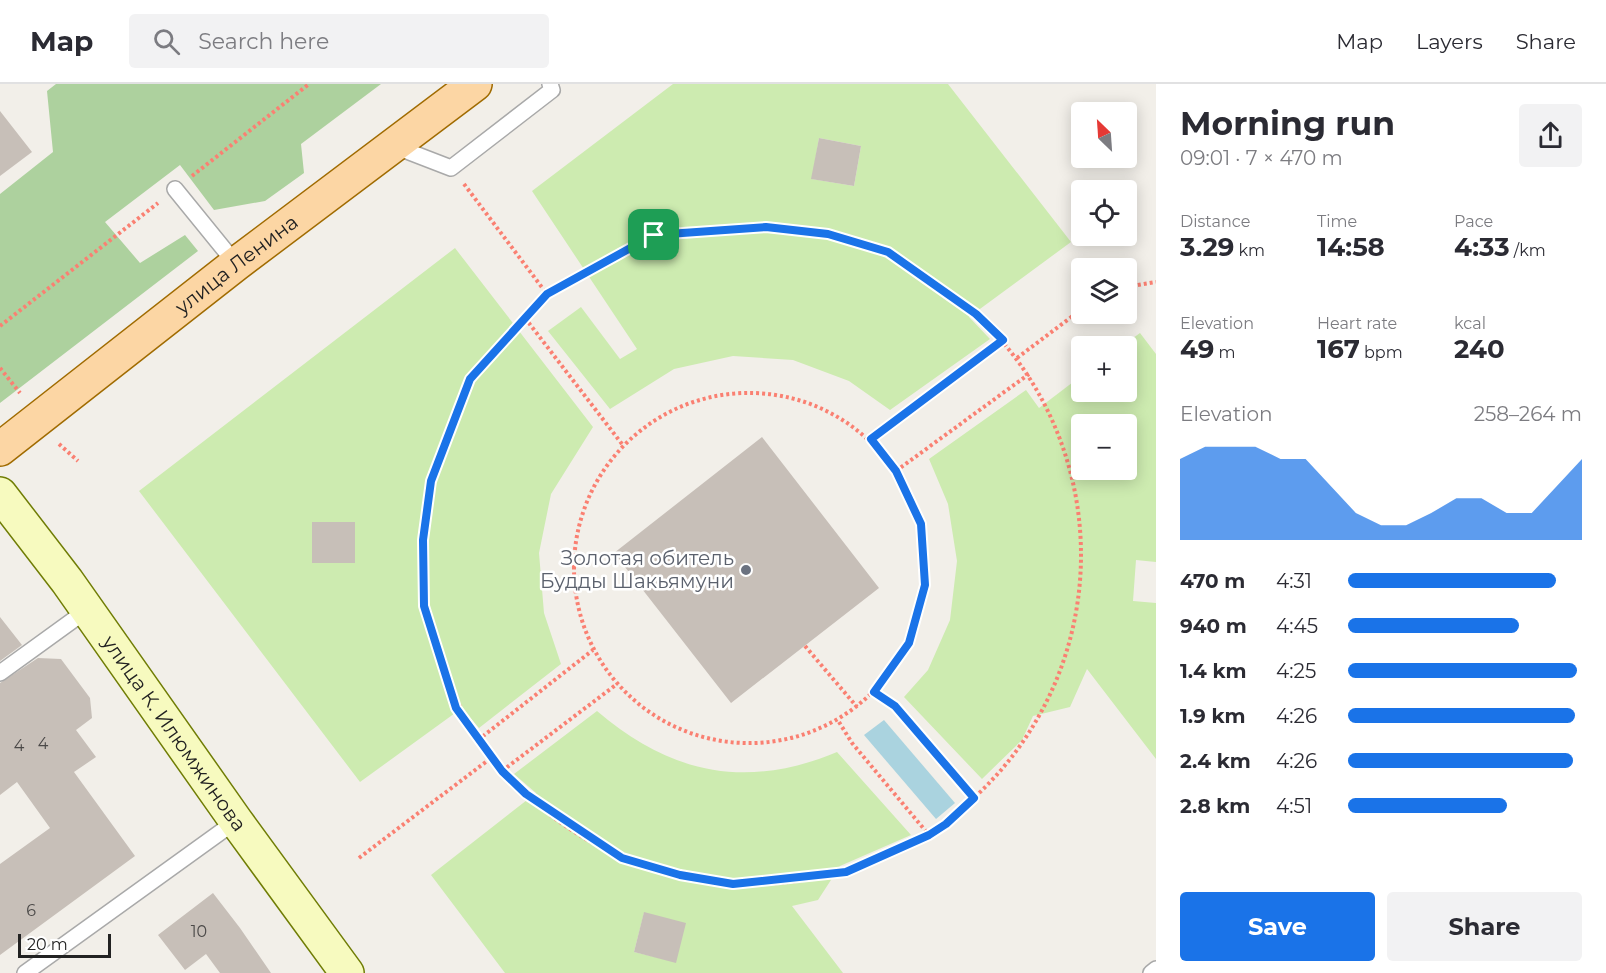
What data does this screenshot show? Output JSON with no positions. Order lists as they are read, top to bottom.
{
  "streets": {
    "main road": ["улица Ленина", "улица К. Илюмжинова"]
  },
  "places": ["Золотая обитель Будды Шакьямуни"],
  "house_numbers": [
    "4",
    "4",
    "6",
    "10"
  ],
  "scale_bar": "20 m",
  "north": "top left",
  "page": {
    "header": "Map",
    "search": "Search here",
    "nav": ["Map", "Layers", "Share"],
    "heading": ["Morning run", "09:01 · 7 × 470 m"],
    "map_buttons": ["+", "−"],
    "stats": [
      ["Distance", "3.29 km"],
      ["Time", "14:58"],
      ["Pace", "4:33 /km"],
      ["Elevation", "49 m"],
      ["Heart rate", "167 bpm"],
      ["kcal", "240"]
    ],
    "chart": ["Elevation", "258–264 m"],
    "list": [
      {
        "name": "470 m",
        "note": "4:31"
      },
      {
        "name": "940 m",
        "note": "4:45"
      },
      {
        "name": "1.4 km",
        "note": "4:25"
      },
      {
        "name": "1.9 km",
        "note": "4:26"
      },
      {
        "name": "2.4 km",
        "note": "4:26"
      },
      {
        "name": "2.8 km",
        "note": "4:51"
      }
    ],
    "buttons": ["Save", "Share"],
    "scale": "20 m"
  }
}
